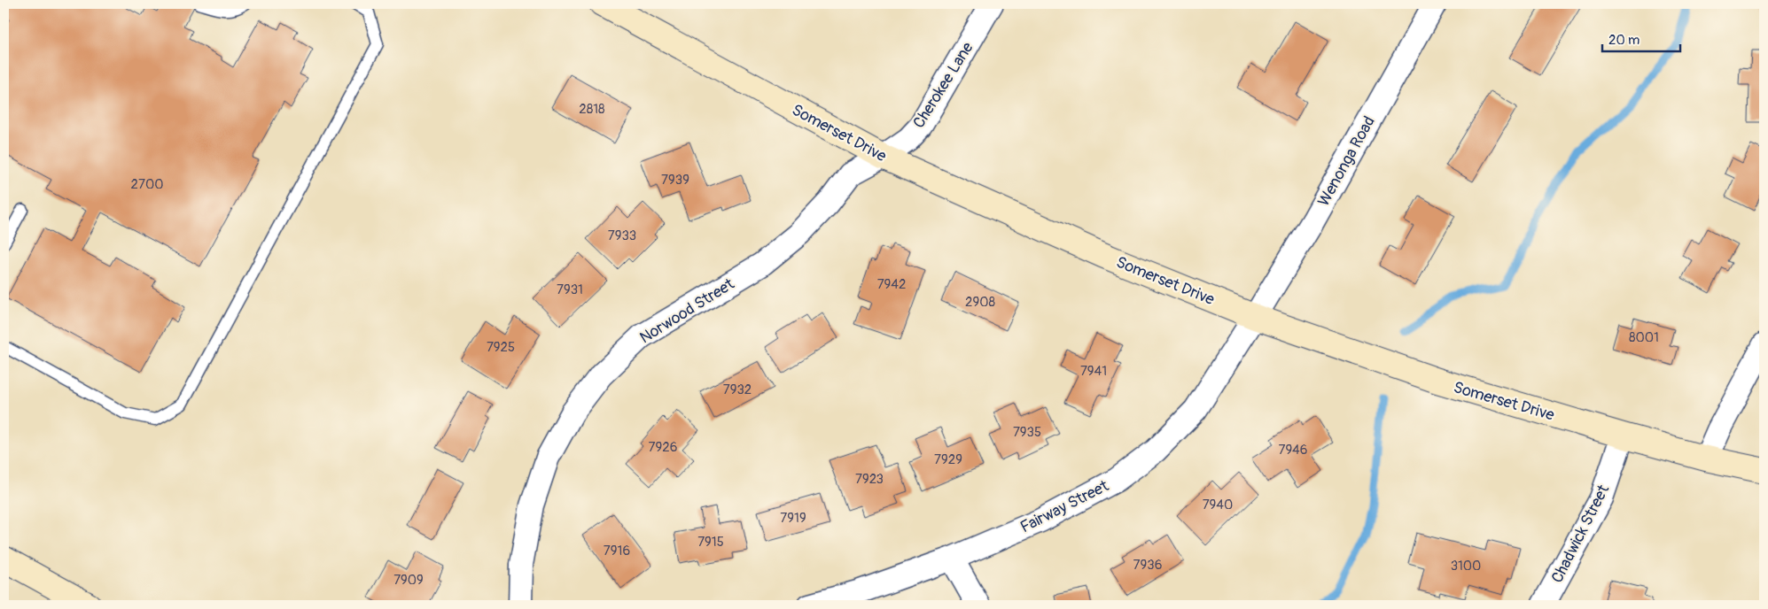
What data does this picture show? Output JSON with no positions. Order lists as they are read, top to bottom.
{
  "streets": {
    "street": [
      "Cherokee Lane",
      "Somerset Drive",
      "Wenonga Road",
      "Norwood Street",
      "Fairway Street",
      "Chadwick Street"
    ]
  },
  "crossings": [
    ["Cherokee Lane", "Somerset Drive"],
    ["Cherokee Lane", "Norwood Street"],
    ["Somerset Drive", "Wenonga Road"],
    ["Somerset Drive", "Norwood Street"],
    ["Somerset Drive", "Fairway Street"],
    ["Somerset Drive", "Chadwick Street"],
    ["Wenonga Road", "Fairway Street"]
  ],
  "house_numbers": [
    "2818",
    "7939",
    "2700",
    "7933",
    "7942",
    "7931",
    "2908",
    "8001",
    "7925",
    "7941",
    "7932",
    "7935",
    "7926",
    "7946",
    "7929",
    "7923",
    "7940",
    "7919",
    "7915",
    "7916",
    "7936",
    "3100",
    "7909"
  ],
  "scale_bar": "20 m"
}
